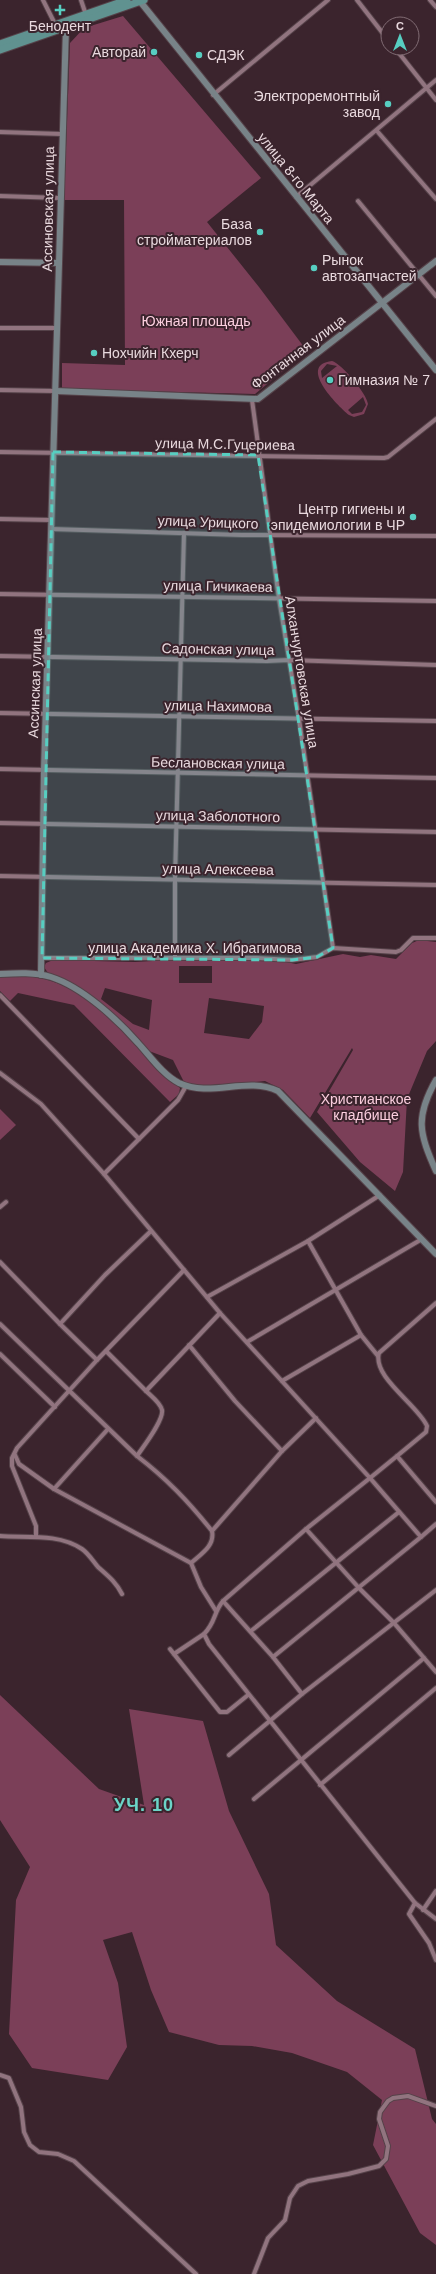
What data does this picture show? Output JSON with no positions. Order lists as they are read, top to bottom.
{
  "streets": {
    "street": [
      "улица 8-го Марта",
      "Ассиновская улица",
      "Фонтанная улица",
      "улица М.С.Гуцериева",
      "улица Урицкого",
      "улица Гичикаева",
      "Садонская улица",
      "Алханчуртовская улица",
      "Ассинская улица",
      "улица Нахимова",
      "Беслановская улица",
      "улица Заболотного",
      "улица Алексеева",
      "улица Академика Х. Ибрагимова"
    ]
  },
  "crossings": [
    ["улица 8-го Марта", "Фонтанная улица"],
    ["Ассиновская улица", "Фонтанная улица"],
    ["Ассиновская улица", "Ассинская улица"],
    ["Фонтанная улица", "Алханчуртовская улица"],
    ["Фонтанная улица", "Ассинская улица"],
    ["улица М.С.Гуцериева", "Алханчуртовская улица"],
    ["улица М.С.Гуцериева", "Ассинская улица"],
    ["улица Урицкого", "Алханчуртовская улица"],
    ["улица Урицкого", "Ассинская улица"],
    ["улица Гичикаева", "Алханчуртовская улица"],
    ["улица Гичикаева", "Ассинская улица"],
    ["Садонская улица", "Алханчуртовская улица"],
    ["Садонская улица", "Ассинская улица"],
    ["Алханчуртовская улица", "улица Нахимова"],
    ["Алханчуртовская улица", "Беслановская улица"],
    ["Алханчуртовская улица", "улица Заболотного"],
    ["Алханчуртовская улица", "улица Алексеева"],
    ["Алханчуртовская улица", "улица Академика Х. Ибрагимова"],
    ["Ассинская улица", "улица Нахимова"],
    ["Ассинская улица", "Беслановская улица"],
    ["Ассинская улица", "улица Заболотного"],
    ["Ассинская улица", "улица Алексеева"],
    ["Ассинская улица", "улица Академика Х. Ибрагимова"]
  ],
  "districts": ["УЧ. 10"],
  "parks": ["Южная площадь", "Христианское кладбище"],
  "places": {
    "health": ["Бенодент"],
    "other": [
      "Авторай",
      "СДЭК",
      "Электроремонтный завод",
      "База стройматериалов",
      "Рынок автозапчастей",
      "Нохчийн Кхерч",
      "Гимназия № 7",
      "Центр гигиены и эпидемиологии в ЧР"
    ]
  },
  "north": "top"
}
